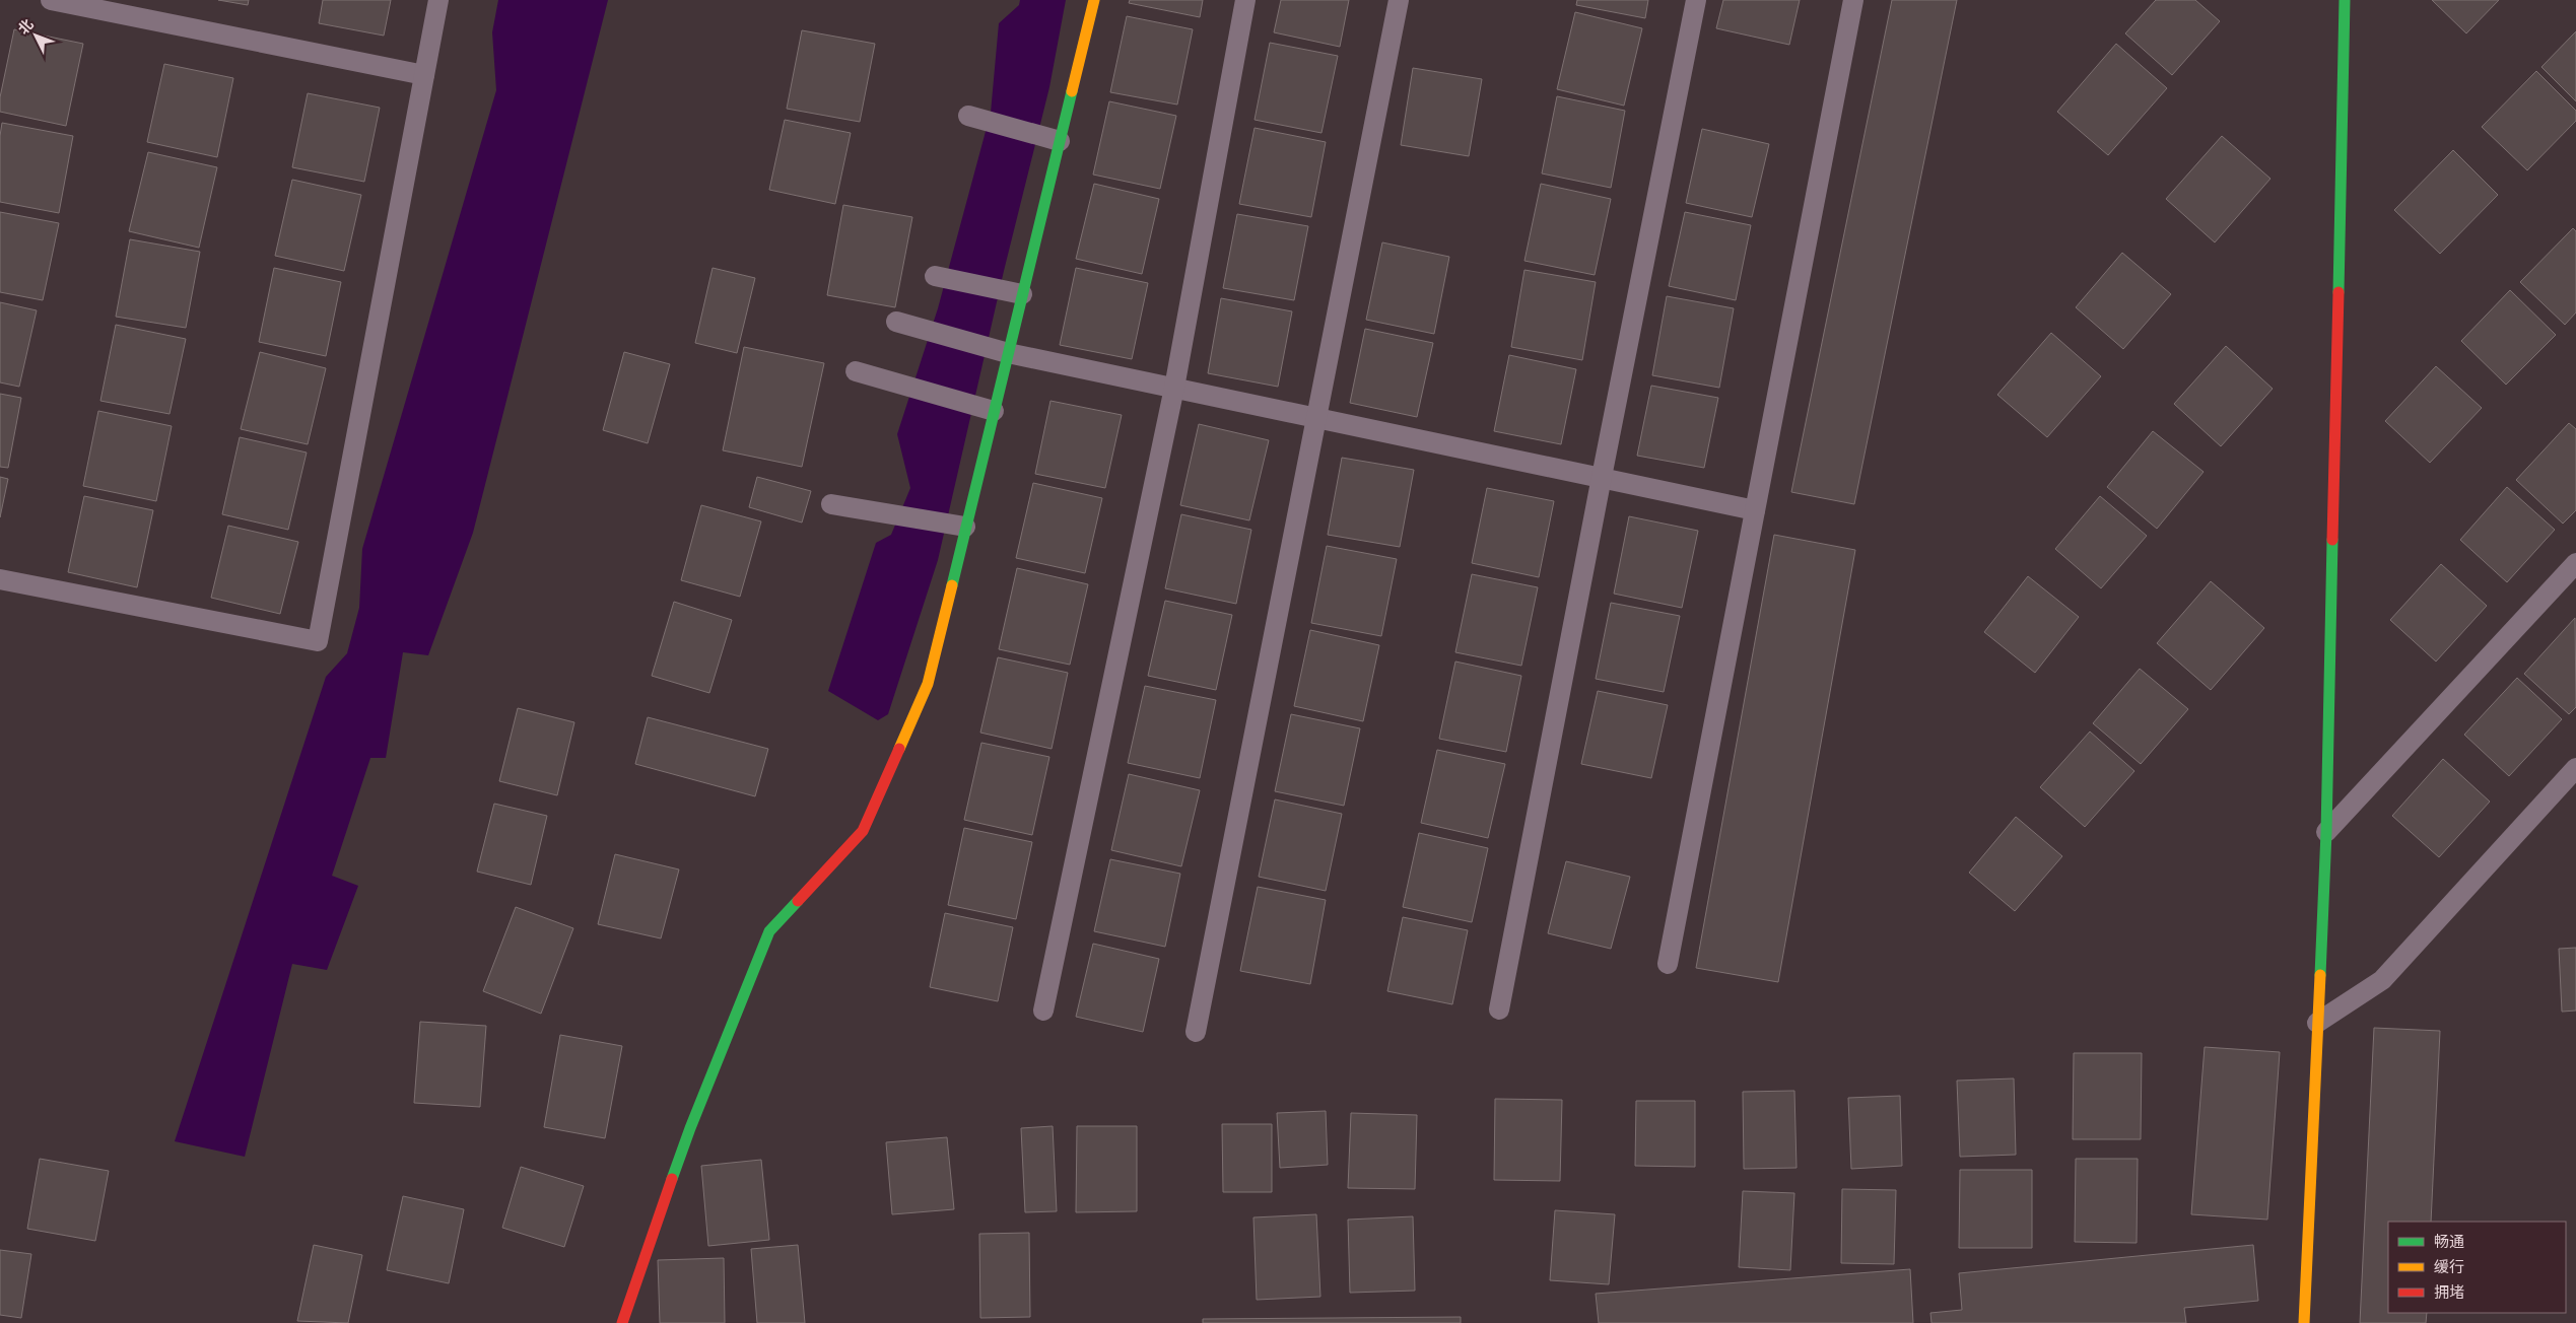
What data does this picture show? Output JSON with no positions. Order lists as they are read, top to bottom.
{
  "legend": ["畅通", "缓行", "拥堵"],
  "north": "top left"
}
